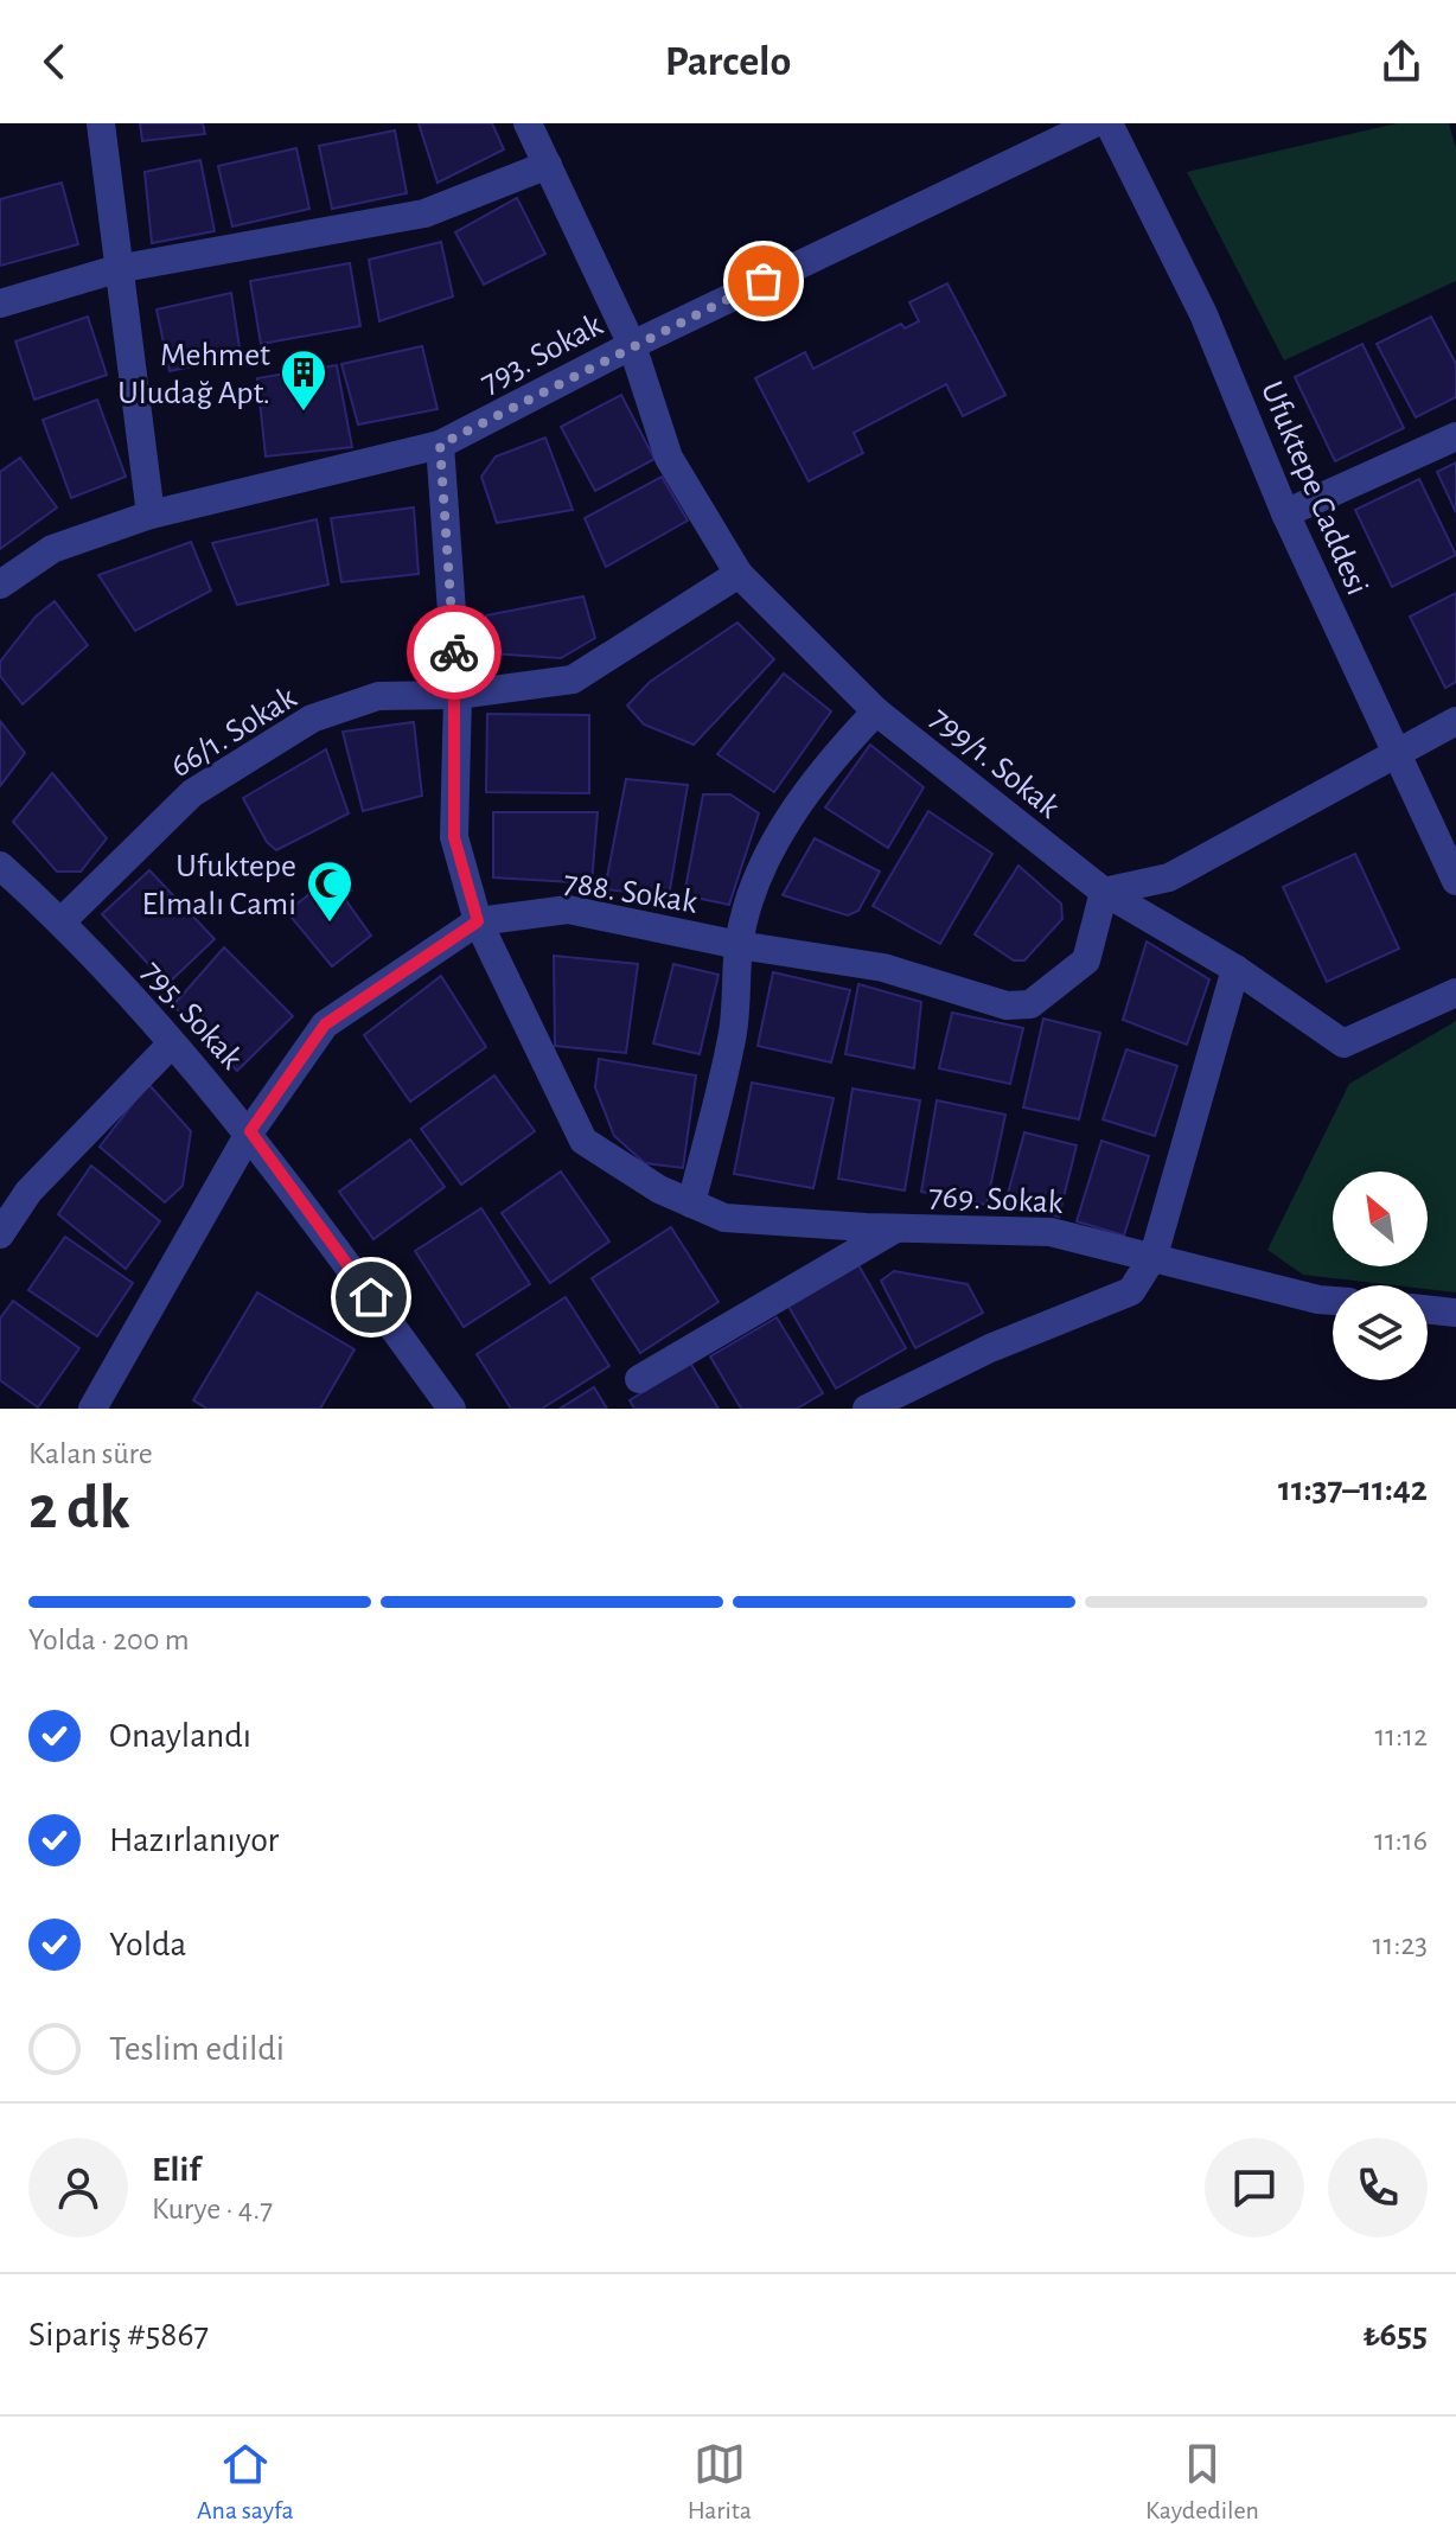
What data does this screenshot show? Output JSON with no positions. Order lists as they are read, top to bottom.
{
  "streets": {
    "street": [
      "793. Sokak",
      "Ufuktepe Caddesi",
      "66/1. Sokak",
      "799/1. Sokak",
      "788. Sokak",
      "795. Sokak",
      "769. Sokak"
    ]
  },
  "crossings": [
    ["793. Sokak", "799/1. Sokak"],
    ["793. Sokak", "769. Sokak"],
    ["66/1. Sokak", "799/1. Sokak"],
    ["66/1. Sokak", "795. Sokak"],
    ["66/1. Sokak", "769. Sokak"],
    ["799/1. Sokak", "788. Sokak"],
    ["788. Sokak", "795. Sokak"],
    ["788. Sokak", "769. Sokak"]
  ],
  "places": {
    "building": ["Mehmet Uludağ Apt."],
    "mosque": ["Ufuktepe Elmalı Cami"]
  },
  "north": "top left",
  "page": {
    "header": "Parcelo",
    "heading": ["2 dk", "Kalan süre", "11:37–11:42"],
    "panel": [
      "Elif",
      "Kurye · 4.7",
      "Sipariş #5867",
      "₺655"
    ],
    "bar": "Yolda · 200 m",
    "list": [
      ["Onaylandı", "11:12"],
      ["Hazırlanıyor", "11:16"],
      ["Yolda", "11:23"],
      "Teslim edildi"
    ],
    "tabs": ["Ana sayfa", "Harita", "Kaydedilen"]
  }
}
